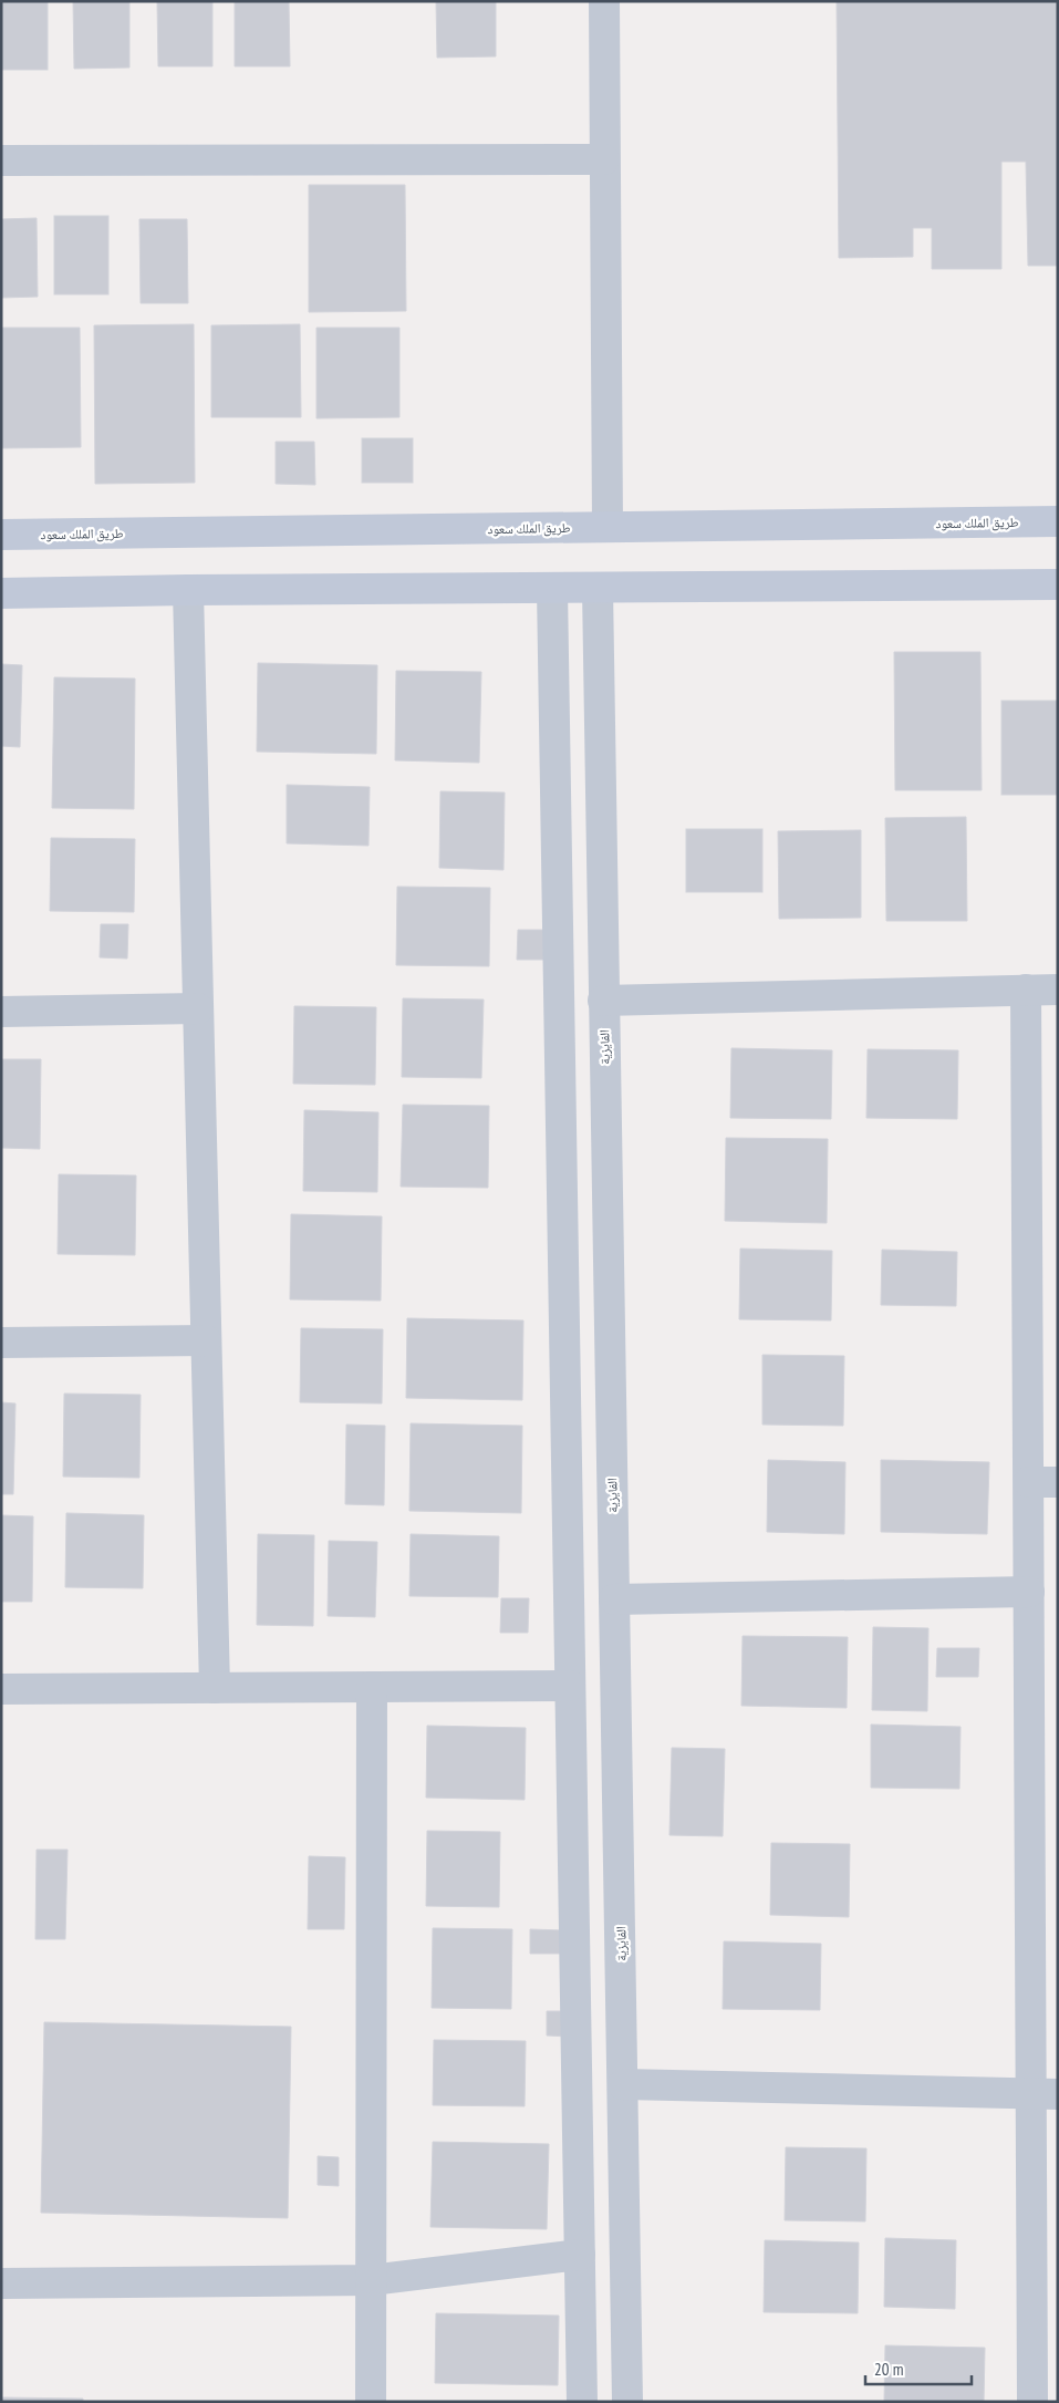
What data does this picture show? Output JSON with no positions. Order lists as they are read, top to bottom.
{
  "streets": {
    "main road": ["طريق الملك سعود"],
    "street": ["الفايزية"]
  },
  "scale_bar": "20 m"
}
